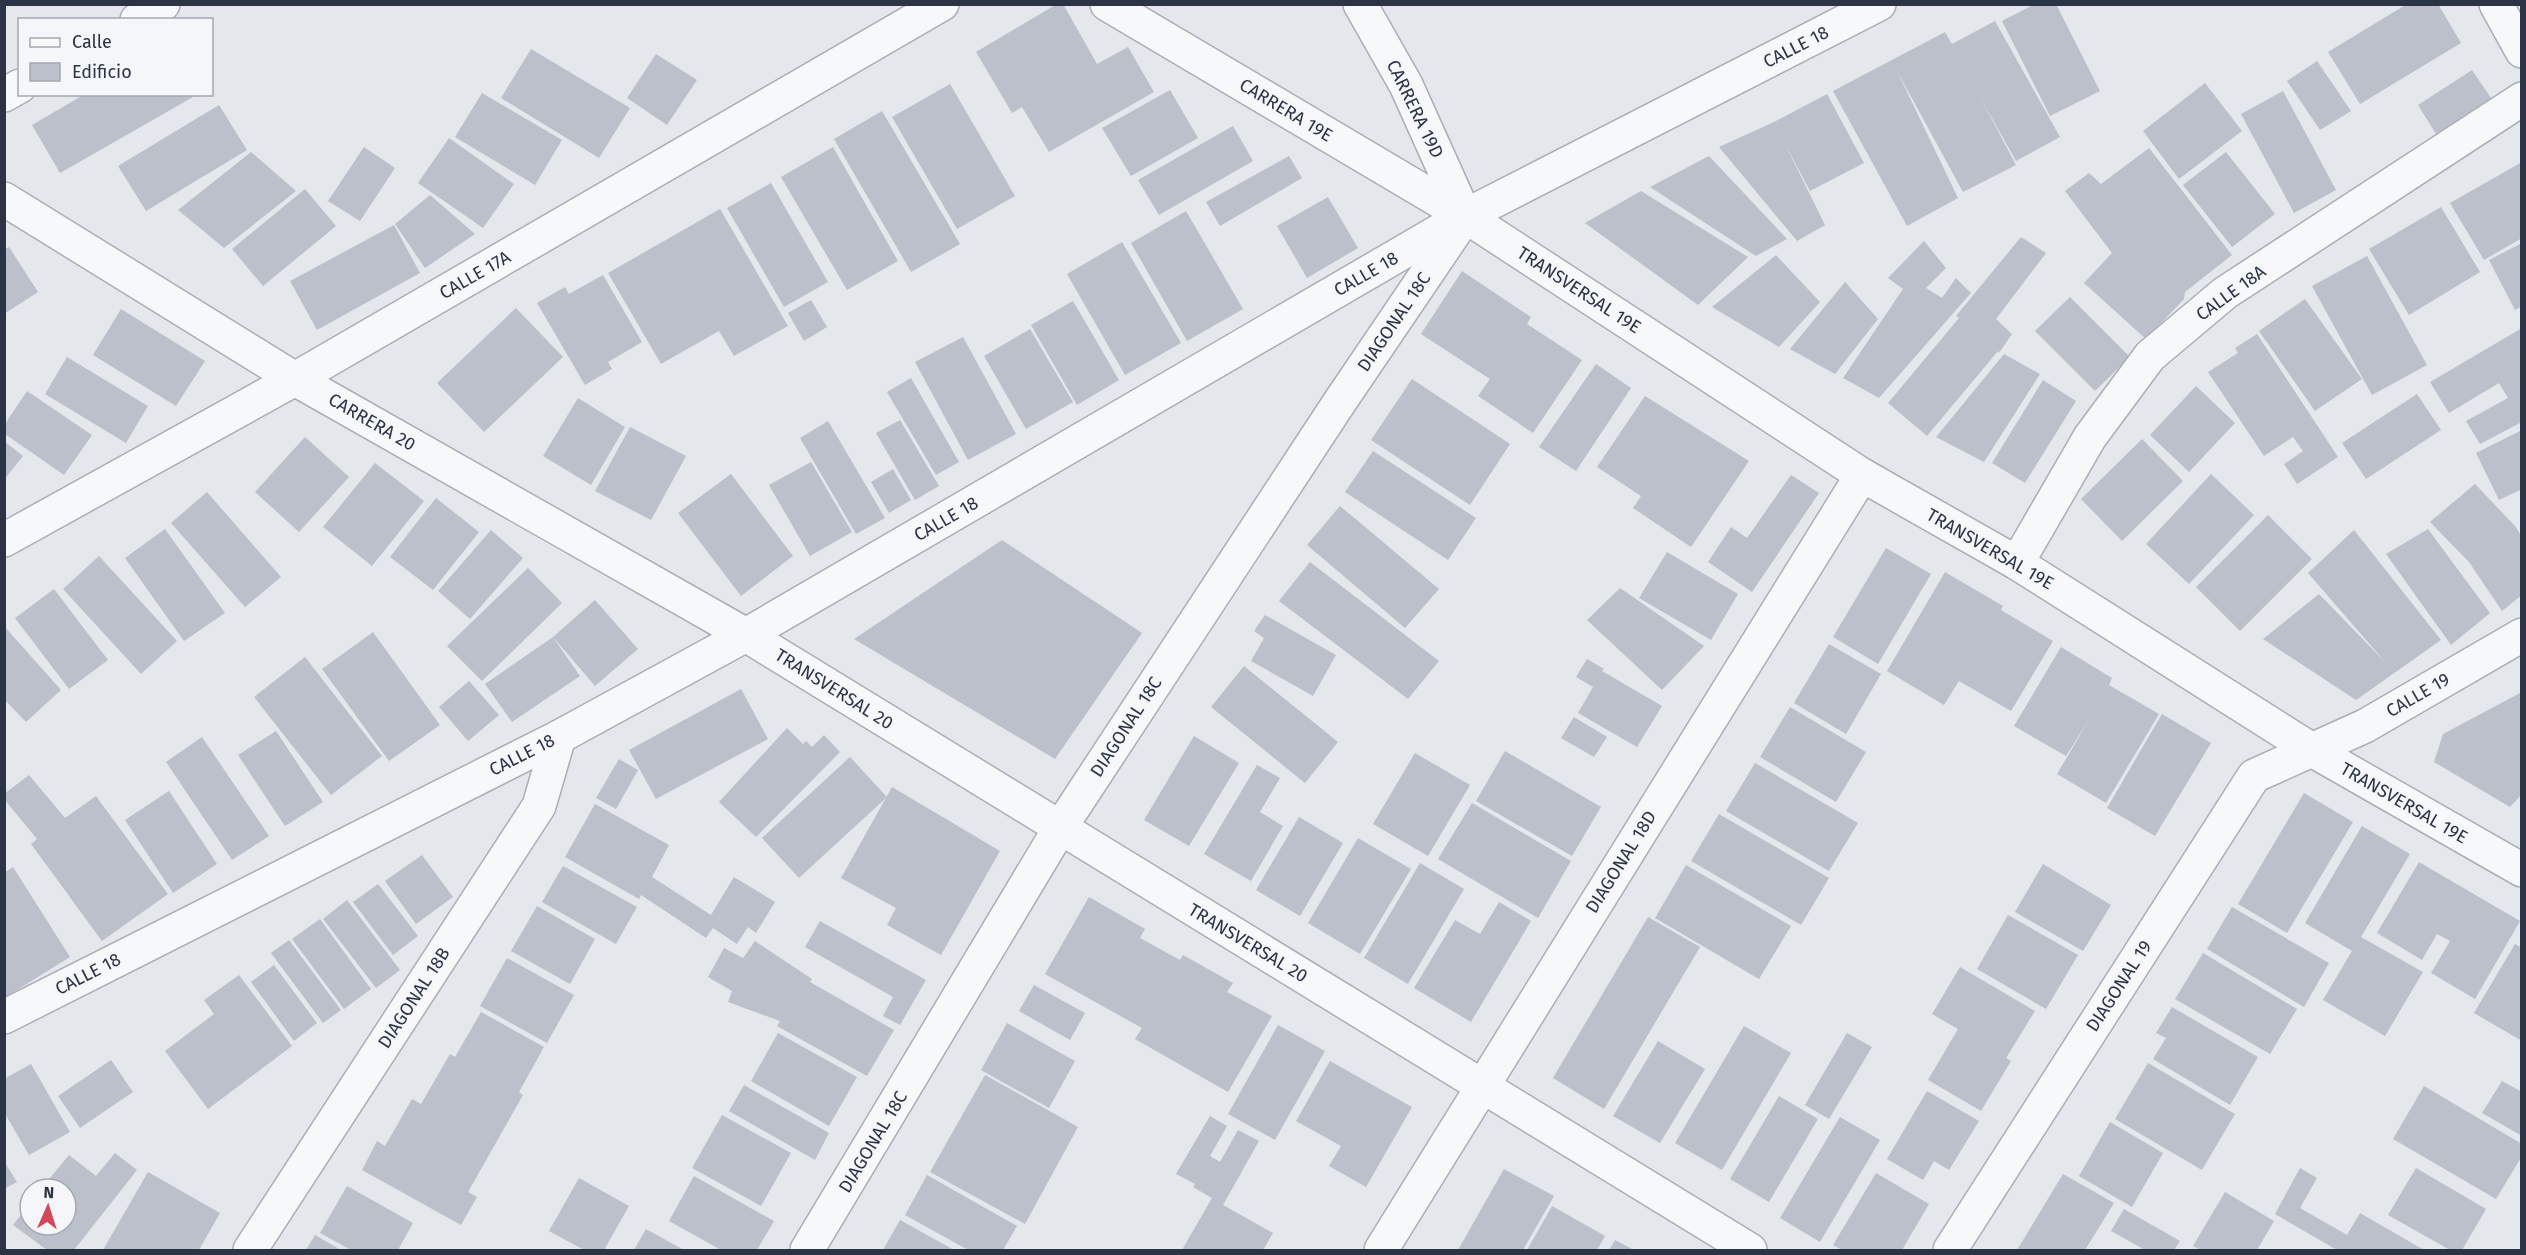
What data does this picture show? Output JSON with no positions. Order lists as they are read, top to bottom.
{
  "streets": {
    "street": [
      "CALLE 18",
      "CARRERA 19D",
      "CARRERA 19E",
      "CALLE 17A",
      "TRANSVERSAL 19E",
      "CALLE 18A",
      "DIAGONAL 18C",
      "CARRERA 20",
      "TRANSVERSAL 20",
      "CALLE 19",
      "DIAGONAL 18D",
      "DIAGONAL 19",
      "DIAGONAL 18B"
    ]
  },
  "crossings": [
    ["CALLE 18", "CARRERA 19D"],
    ["CALLE 18", "CARRERA 19E"],
    ["CALLE 18", "TRANSVERSAL 19E"],
    ["CALLE 18", "DIAGONAL 18C"],
    ["CALLE 18", "CARRERA 20"],
    ["CALLE 18", "TRANSVERSAL 20"],
    ["CALLE 18", "DIAGONAL 18B"],
    ["CARRERA 19D", "CARRERA 19E"],
    ["CARRERA 19D", "TRANSVERSAL 19E"],
    ["CARRERA 19D", "DIAGONAL 18C"],
    ["CARRERA 19E", "TRANSVERSAL 19E"],
    ["CARRERA 19E", "DIAGONAL 18C"],
    ["CALLE 17A", "CARRERA 20"],
    ["TRANSVERSAL 19E", "CALLE 18A"],
    ["TRANSVERSAL 19E", "DIAGONAL 18C"],
    ["TRANSVERSAL 19E", "CALLE 19"],
    ["TRANSVERSAL 19E", "DIAGONAL 18D"],
    ["TRANSVERSAL 19E", "DIAGONAL 19"],
    ["DIAGONAL 18C", "TRANSVERSAL 20"],
    ["CARRERA 20", "TRANSVERSAL 20"],
    ["TRANSVERSAL 20", "DIAGONAL 18D"],
    ["CALLE 19", "DIAGONAL 19"]
  ],
  "legend": ["Calle", "Edificio"],
  "north": "top"
}
